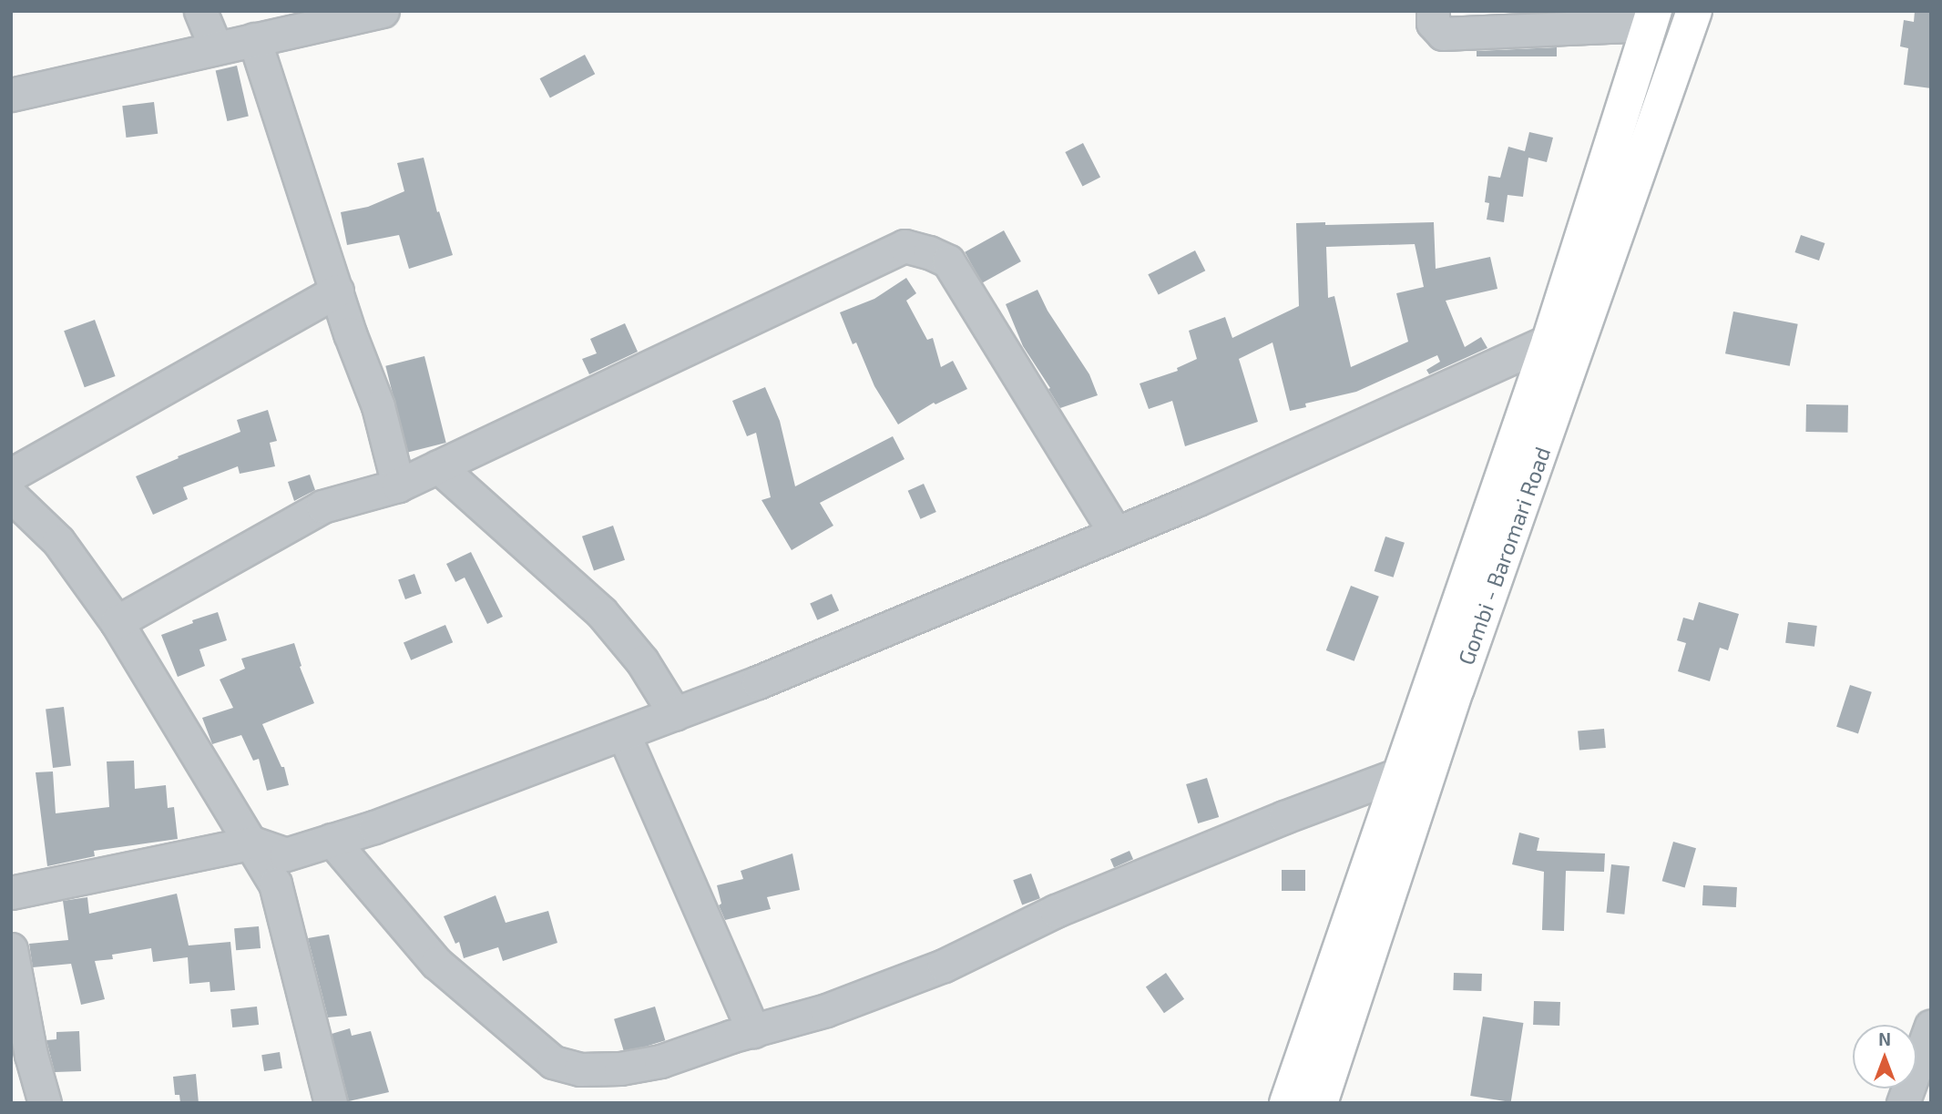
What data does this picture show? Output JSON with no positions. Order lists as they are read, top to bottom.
{
  "streets": {
    "main road": ["Gombi - Baromari Road"]
  },
  "north": "top"
}
